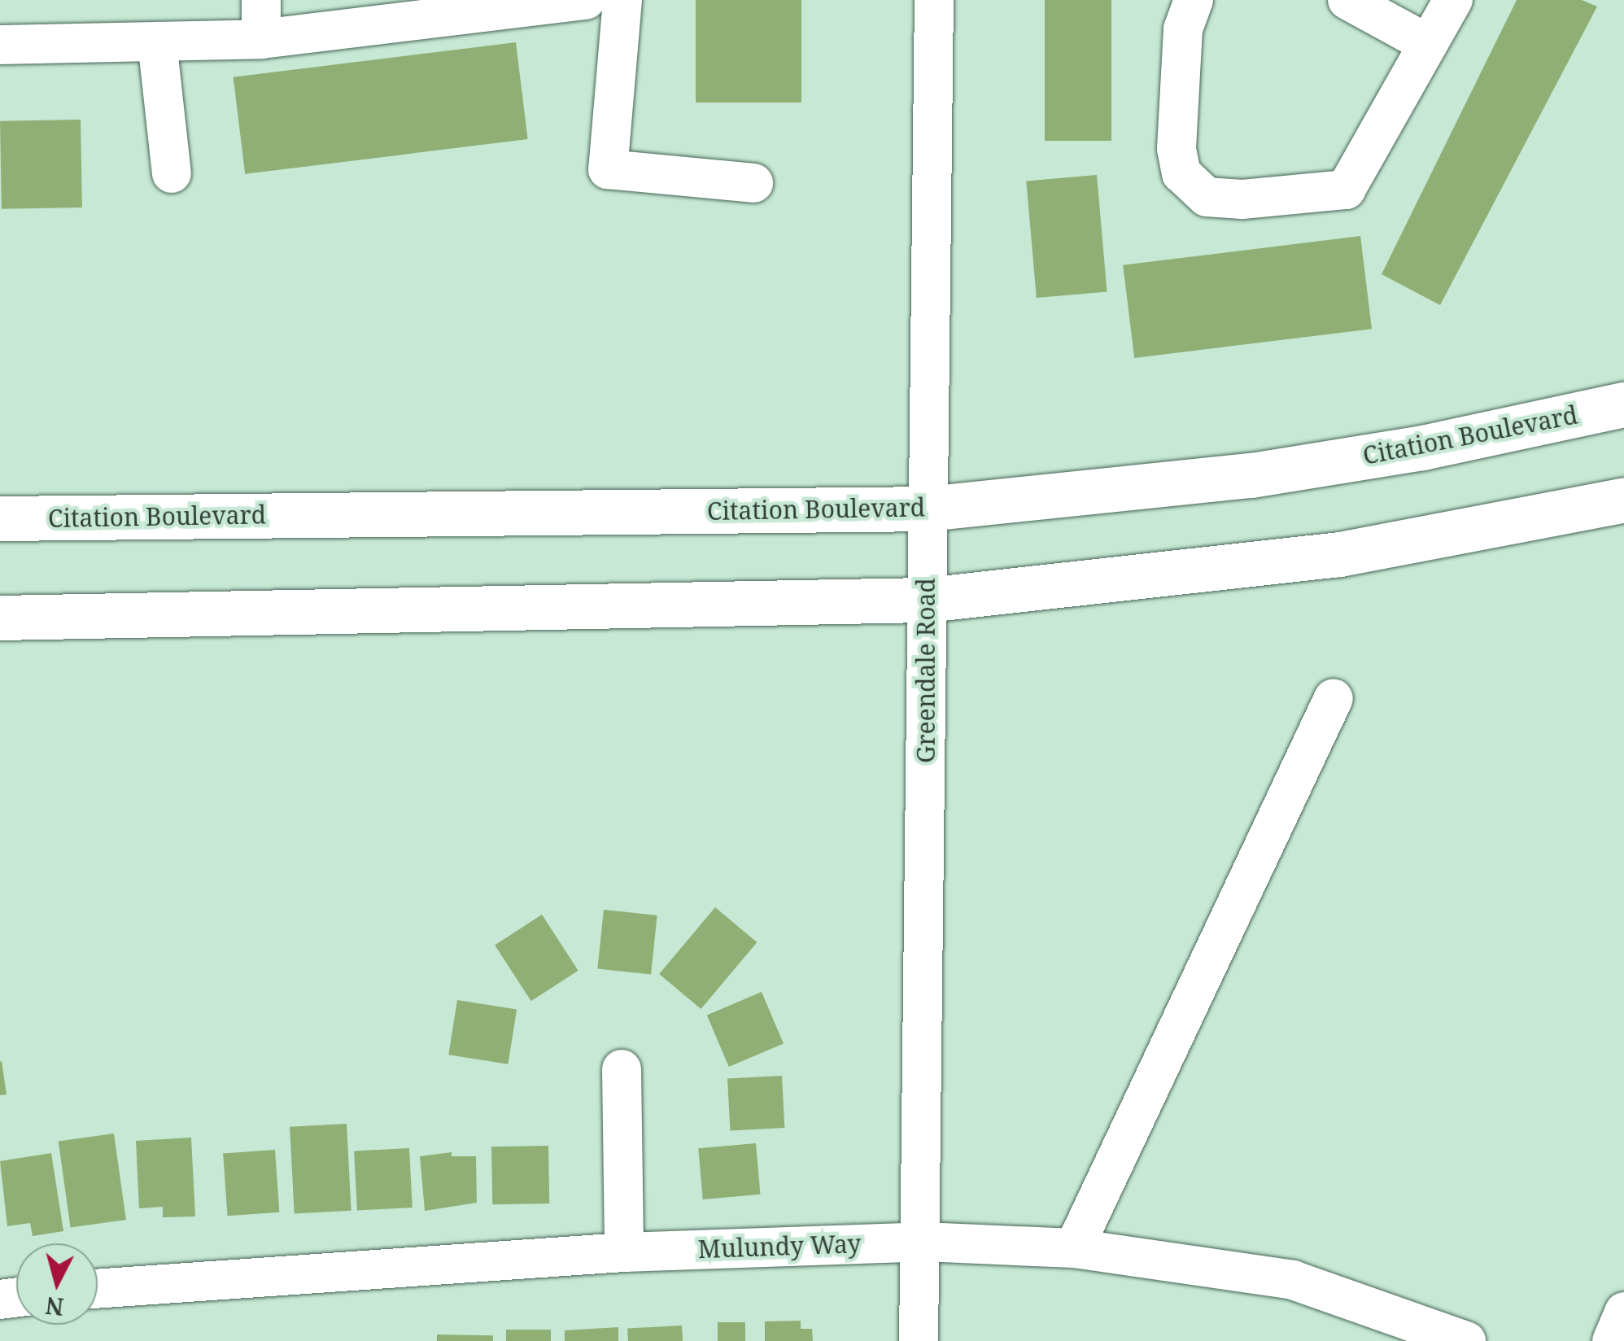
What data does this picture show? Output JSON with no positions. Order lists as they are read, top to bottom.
{
  "streets": {
    "main road": ["Citation Boulevard"],
    "street": ["Greendale Road", "Mulundy Way"]
  },
  "crossings": [
    ["Citation Boulevard", "Greendale Road"],
    ["Greendale Road", "Mulundy Way"]
  ],
  "north": "bottom"
}
